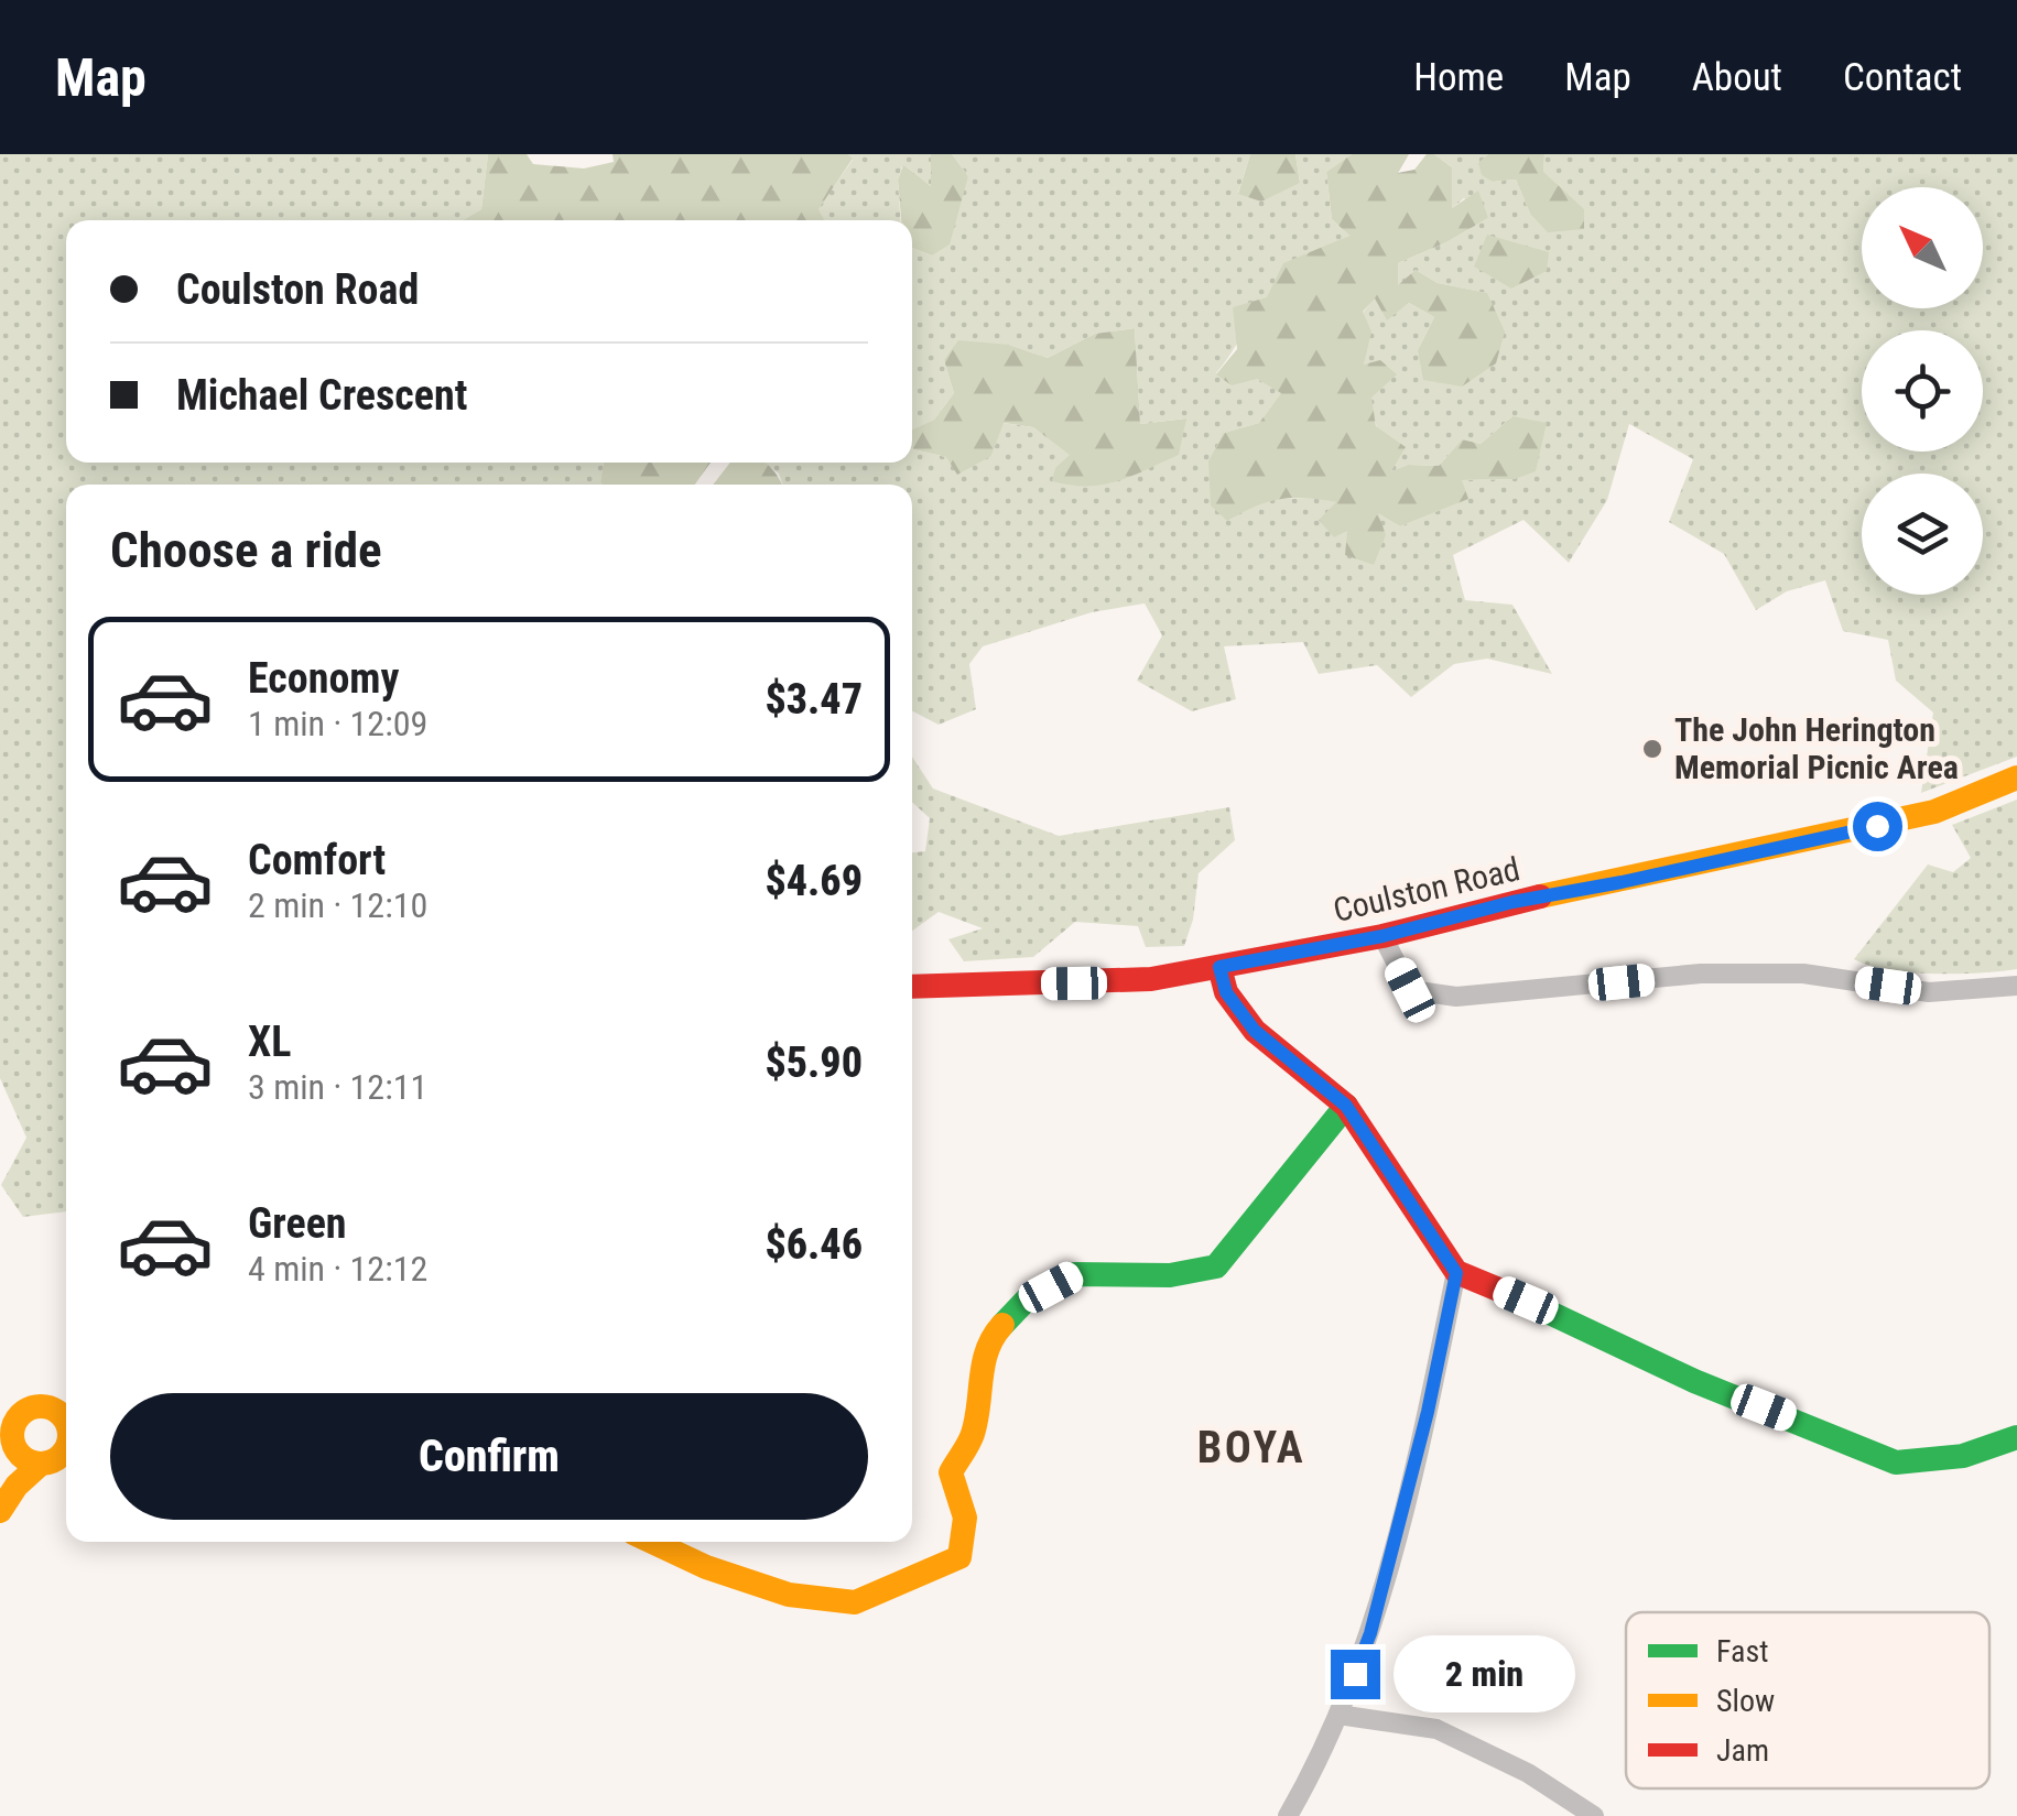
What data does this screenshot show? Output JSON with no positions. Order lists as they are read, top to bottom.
{
  "streets": {
    "street": ["Coulston Road"]
  },
  "districts": ["BOYA"],
  "places": ["The John Herington Memorial Picnic Area"],
  "legend": ["Fast", "Slow", "Jam"],
  "north": "top left",
  "page": {
    "header": "Map",
    "nav": [
      "Home",
      "Map",
      "About",
      "Contact"
    ],
    "banner": ["Coulston Road", "Michael Crescent"],
    "heading": "Choose a ride",
    "list": [
      {
        "name": "Economy",
        "note": "1 min · 12:09",
        "value": "$3.47"
      },
      {
        "name": "Comfort",
        "note": "2 min · 12:10",
        "value": "$4.69"
      },
      {
        "name": "XL",
        "note": "3 min · 12:11",
        "value": "$5.90"
      },
      {
        "name": "Green",
        "note": "4 min · 12:12",
        "value": "$6.46"
      }
    ],
    "buttons": "Confirm",
    "bubble": "2 min"
  }
}
